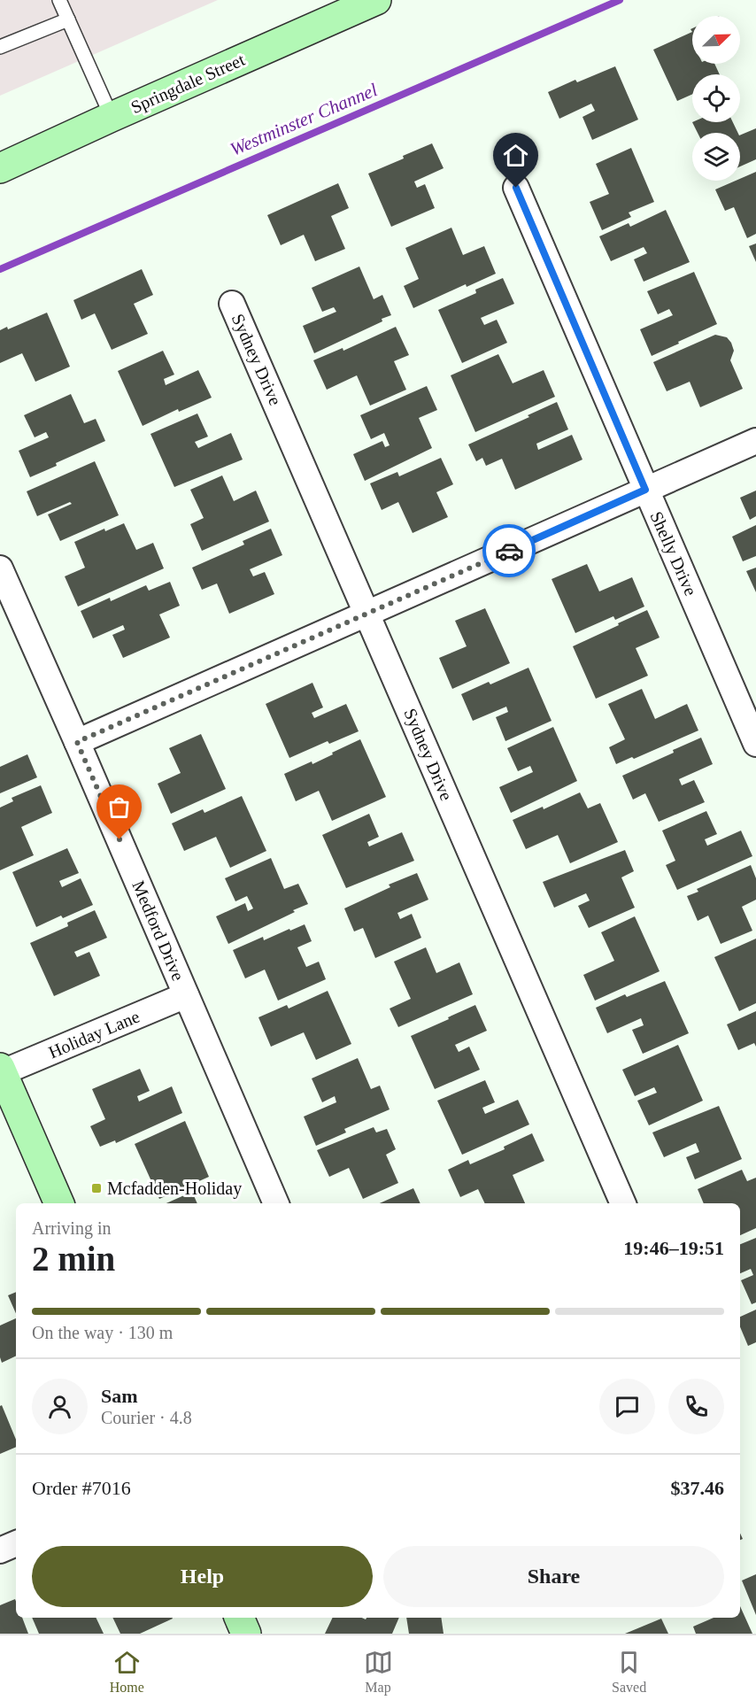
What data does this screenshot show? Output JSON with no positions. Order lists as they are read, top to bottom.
{
  "streets": {
    "main road": ["Springdale Street"],
    "street": [
      "Sydney Drive",
      "Shelly Drive",
      "Medford Drive",
      "Holiday Lane"
    ]
  },
  "crossings": [
    ["Medford Drive", "Holiday Lane"]
  ],
  "water": ["Westminster Channel"],
  "places": {
    "transit": ["Mcfadden-Holiday"]
  },
  "north": "top right",
  "page": {
    "heading": ["2 min", "Arriving in", "19:46–19:51"],
    "panel": [
      "Sam",
      "Courier · 4.8",
      "Order #7016",
      "$37.46"
    ],
    "bar": "On the way · 130 m",
    "buttons": ["Help", "Share"],
    "tabs": ["Home", "Map", "Saved"]
  }
}
